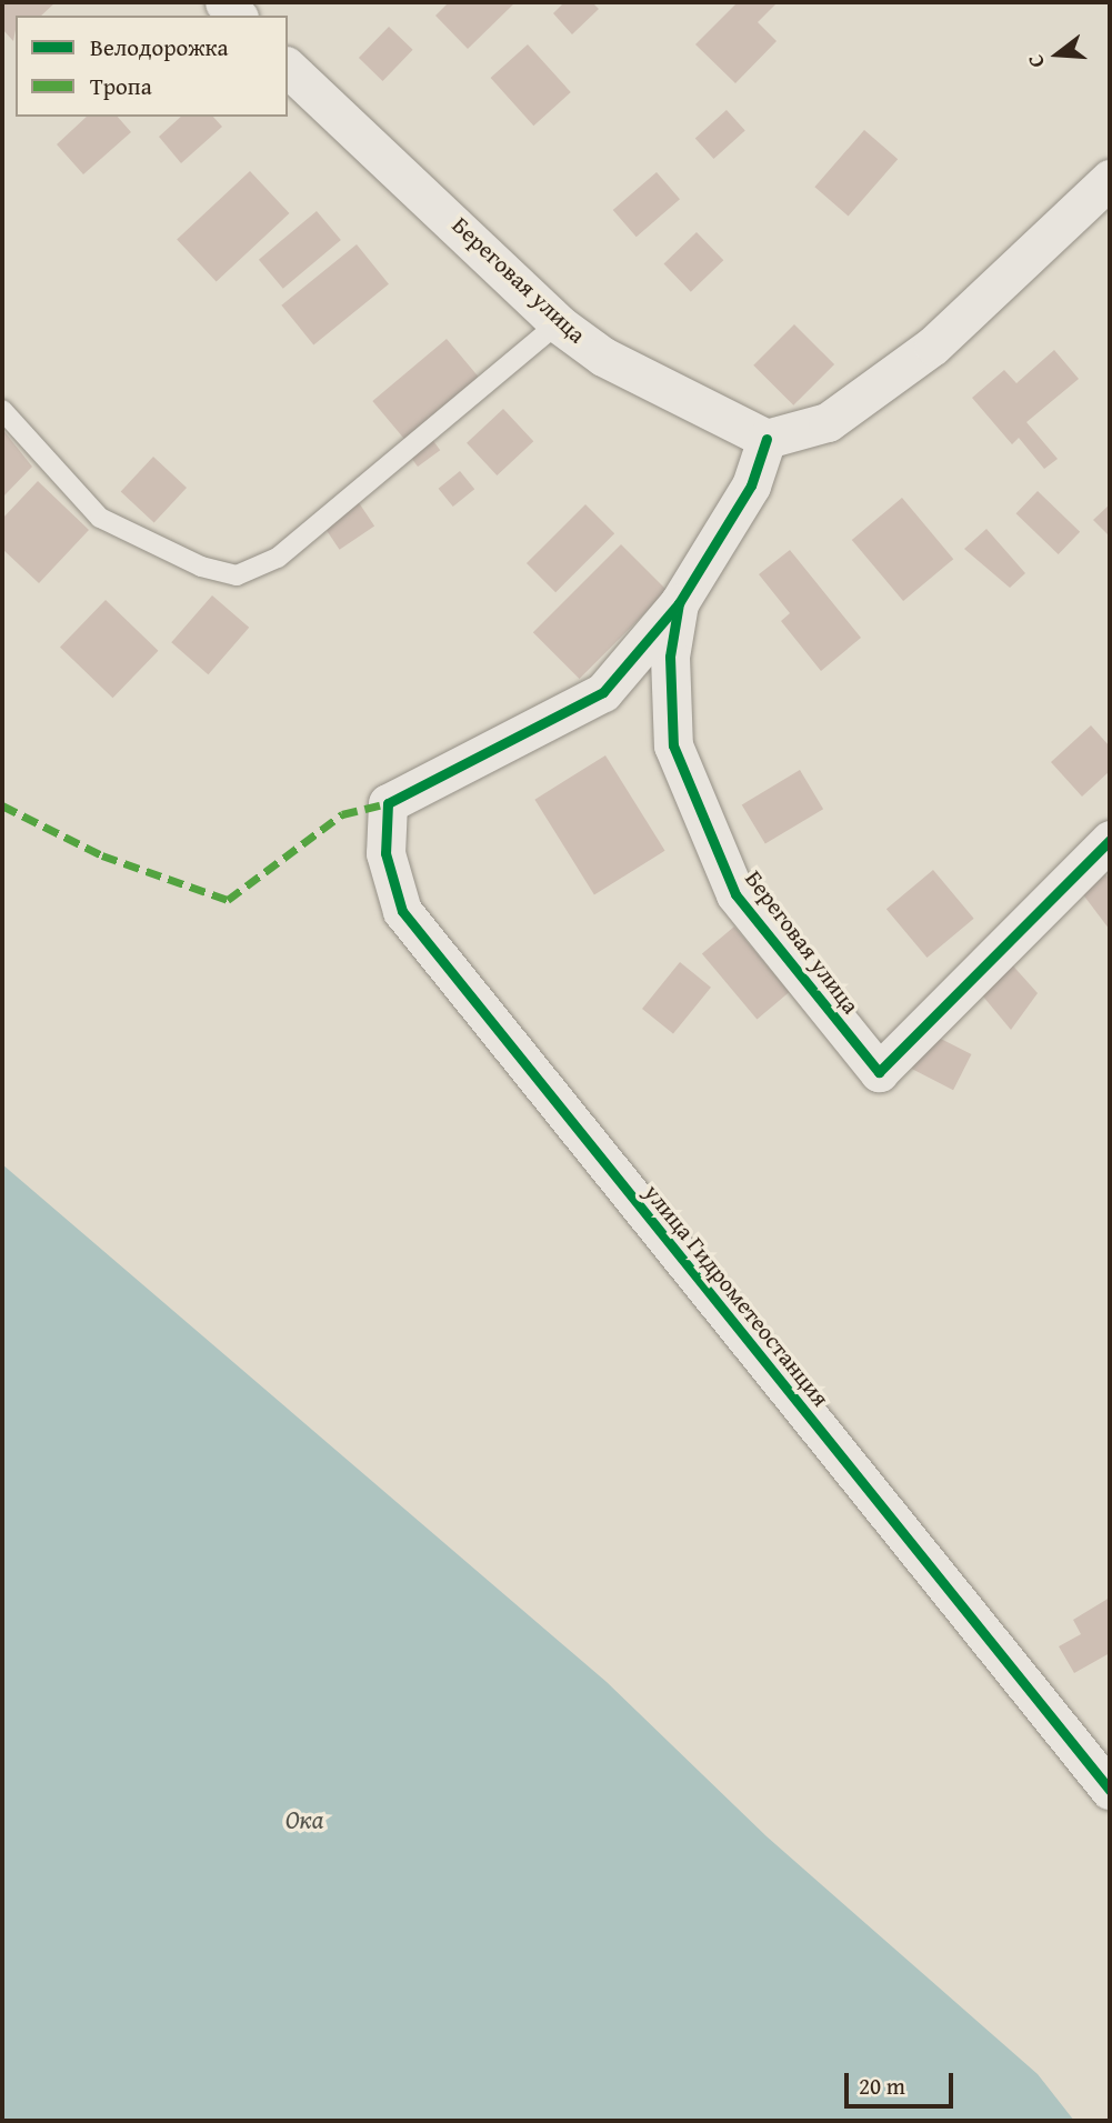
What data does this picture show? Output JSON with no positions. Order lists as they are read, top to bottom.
{
  "streets": {
    "street": ["Береговая улица", "улица Гидрометеостанция"]
  },
  "crossings": [
    ["Береговая улица", "улица Гидрометеостанция"]
  ],
  "water": ["Ока"],
  "legend": ["Велодорожка", "Тропа"],
  "scale_bar": "20 m",
  "north": "left"
}
